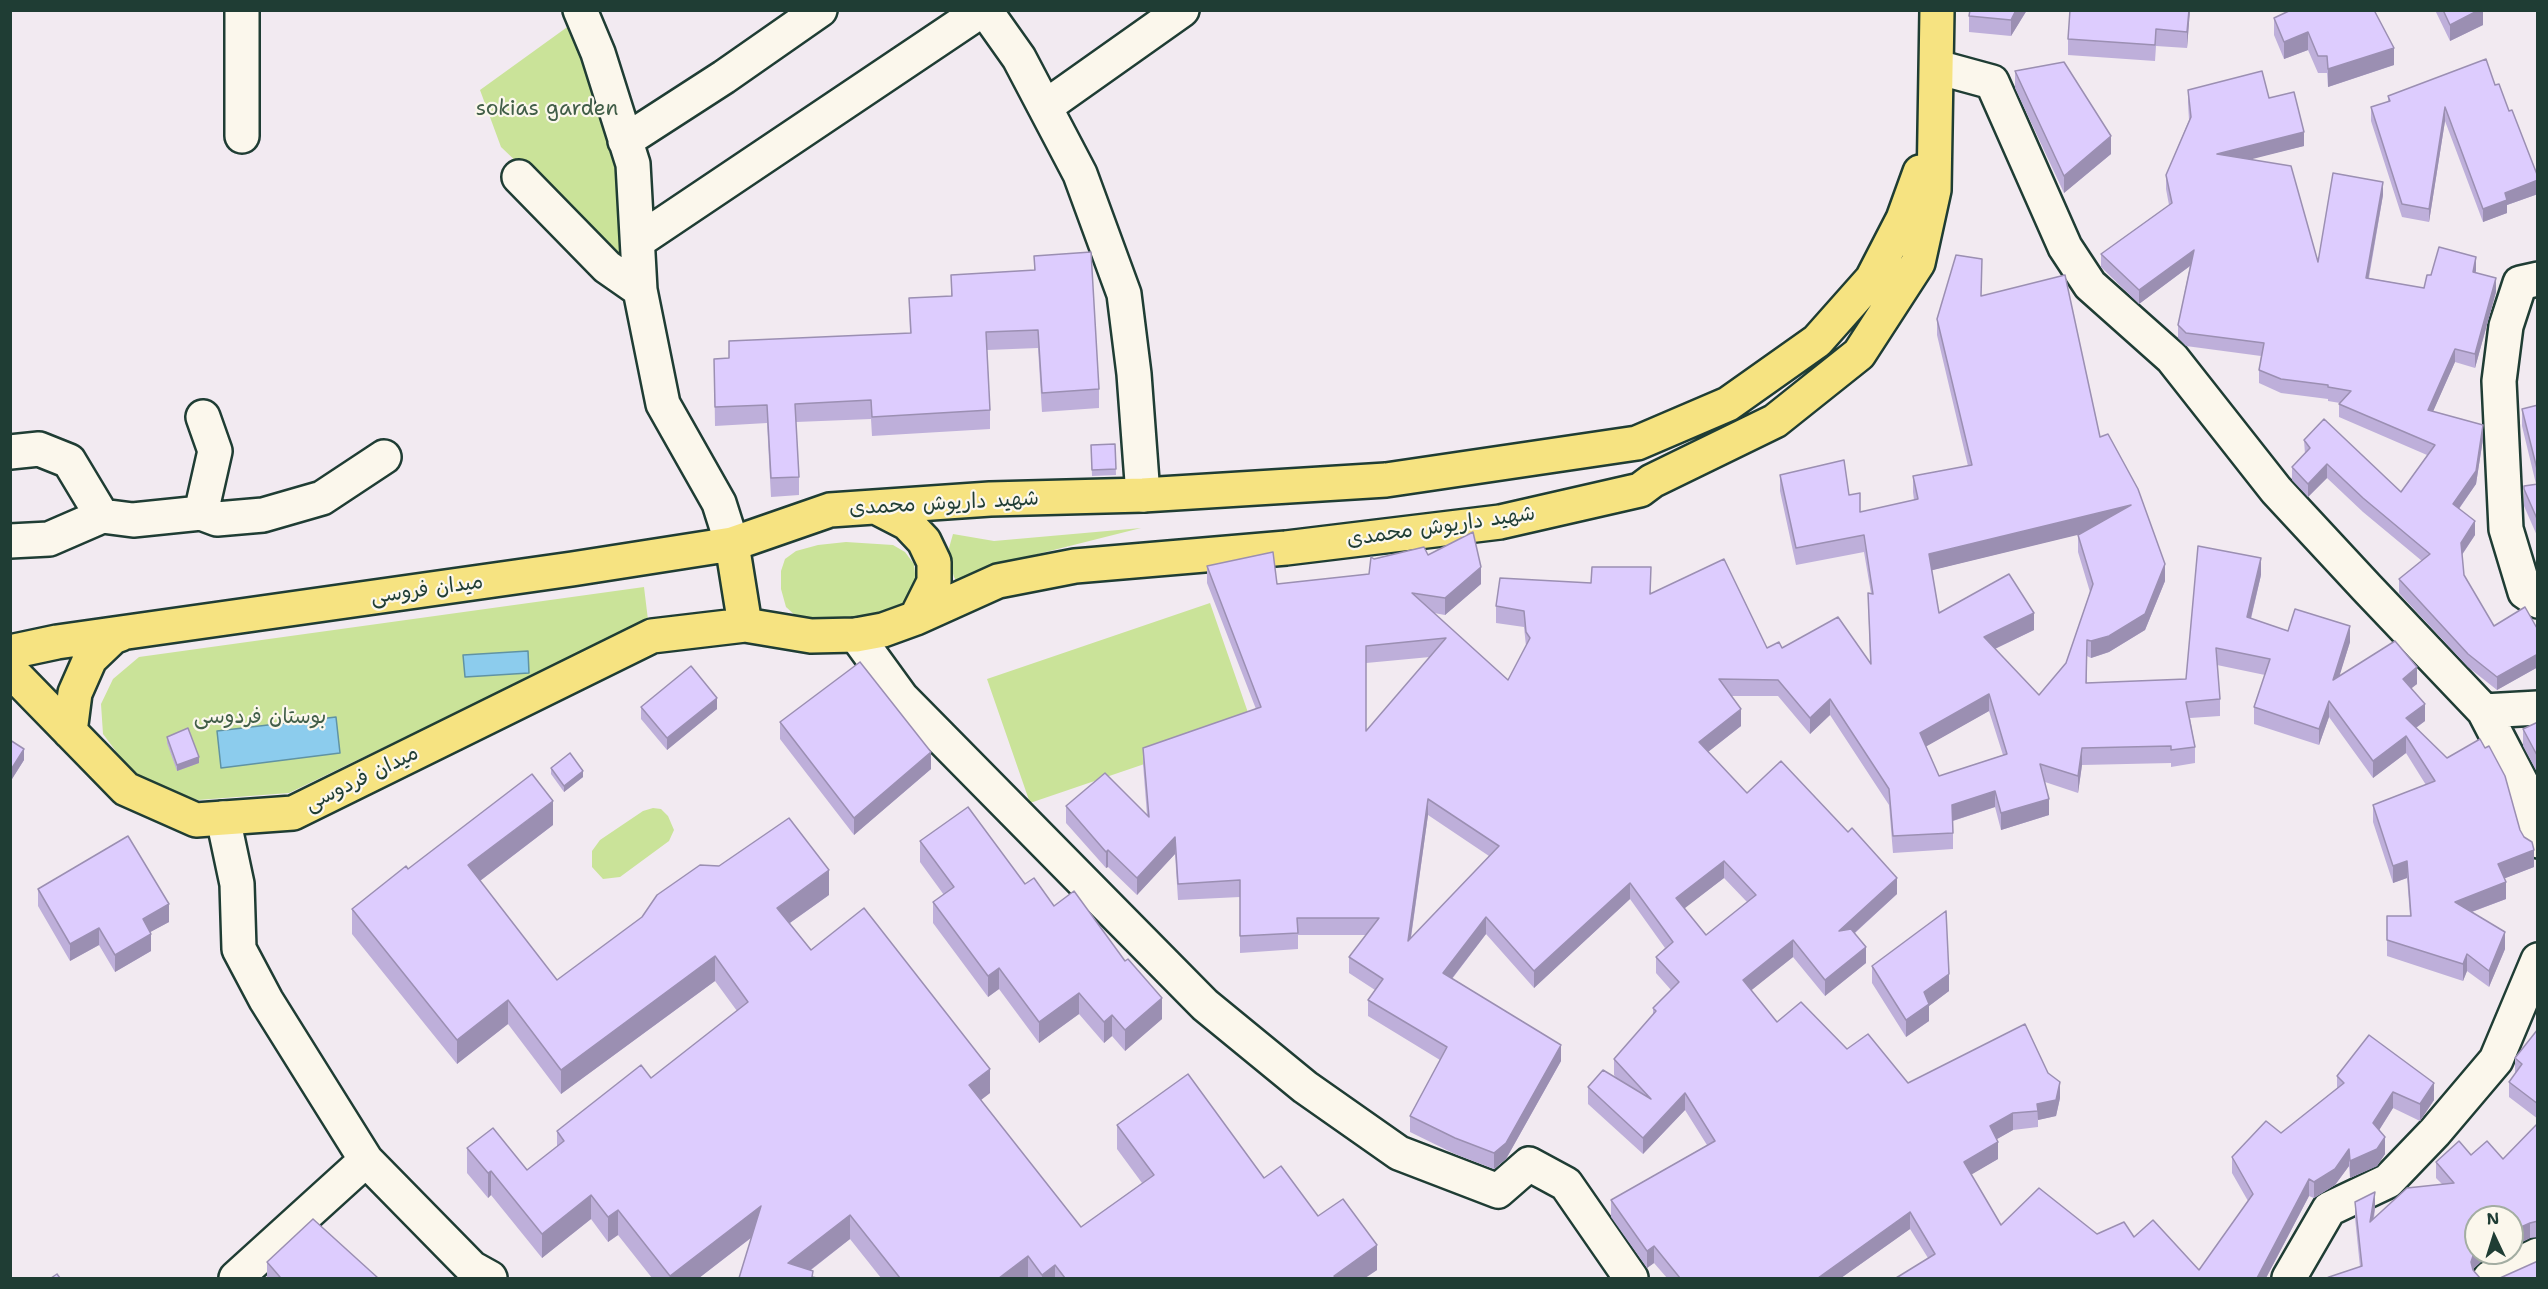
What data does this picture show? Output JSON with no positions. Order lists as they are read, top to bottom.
{
  "streets": {
    "main road": ["شهید داریوش محمدی", "میدان فروسی", "میدان فردوسی"]
  },
  "crossings": [
    ["شهید داریوش محمدی", "میدان فروسی"],
    ["شهید داریوش محمدی", "میدان فردوسی"],
    ["میدان فروسی", "میدان فردوسی"]
  ],
  "parks": ["sokias garden", "بوستان فردوسی"],
  "north": "top"
}
